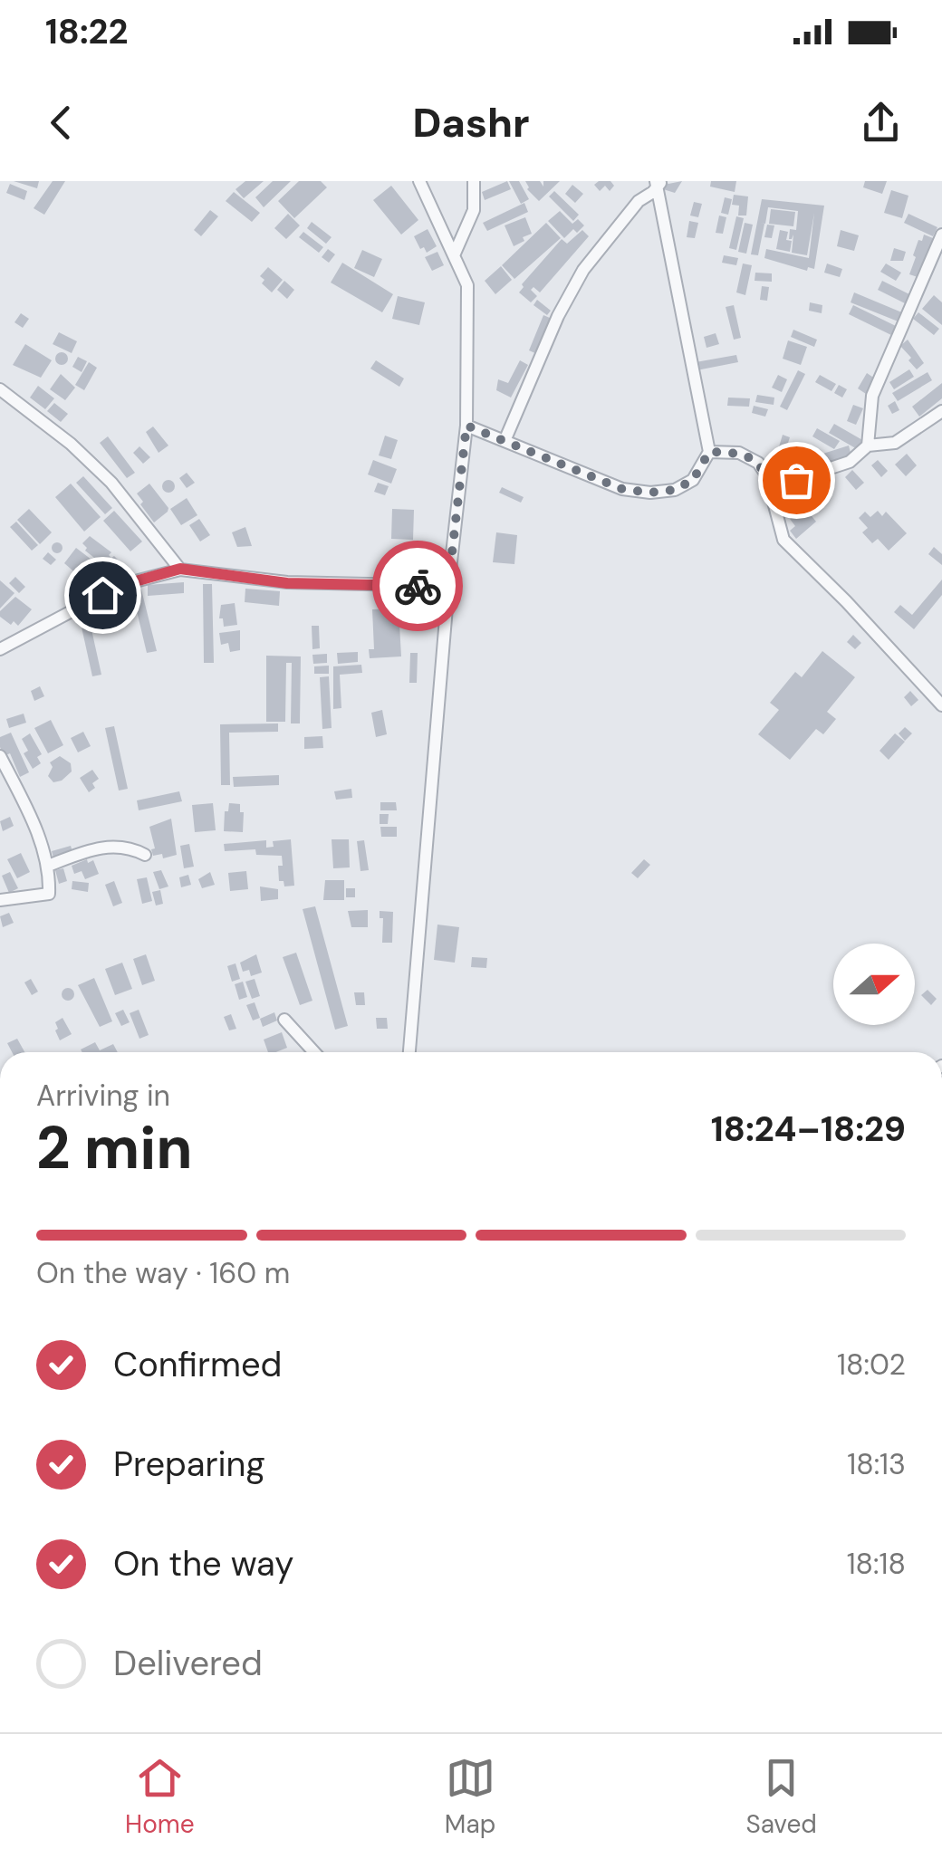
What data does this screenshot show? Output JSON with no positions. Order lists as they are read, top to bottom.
{
  "north": "right",
  "page": {
    "status": "18:22",
    "header": "Dashr",
    "heading": ["2 min", "Arriving in", "18:24–18:29"],
    "bar": "On the way · 160 m",
    "list": [
      ["Confirmed", "18:02"],
      ["Preparing", "18:13"],
      ["On the way", "18:18"],
      "Delivered"
    ],
    "tabs": ["Home", "Map", "Saved"]
  }
}
